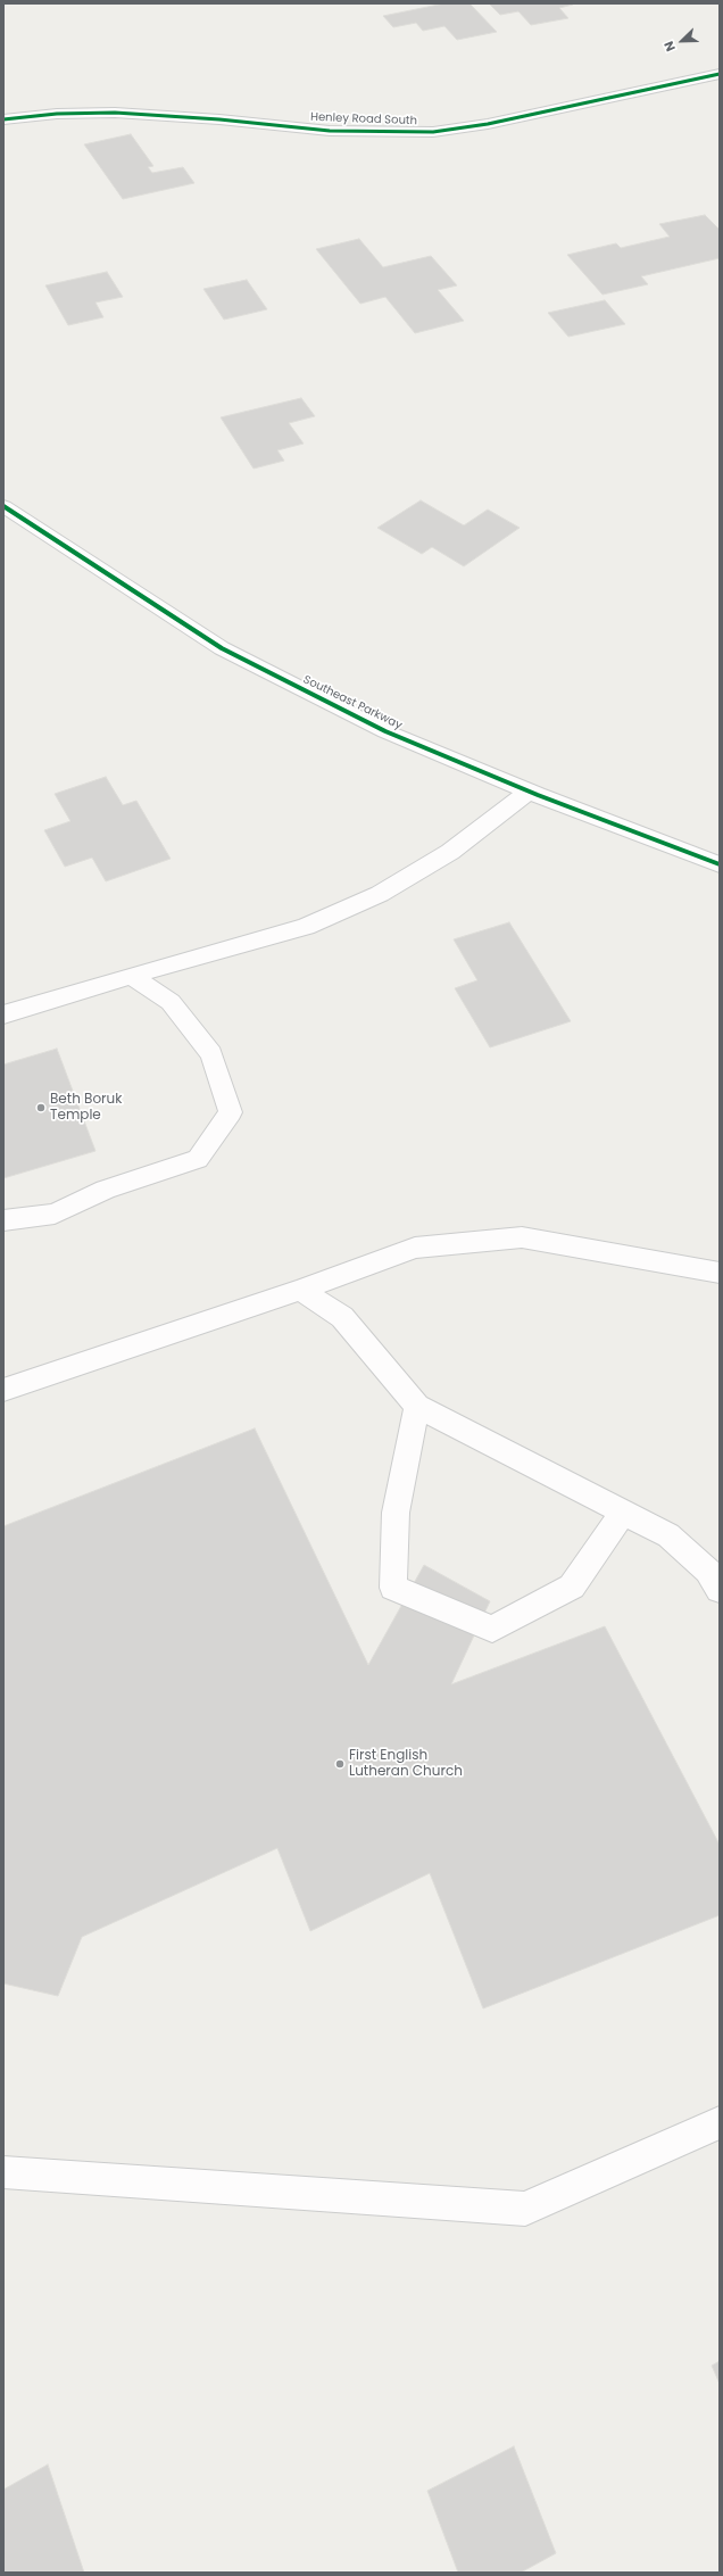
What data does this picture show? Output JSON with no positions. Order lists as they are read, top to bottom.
{
  "streets": {
    "street": ["Henley Road South", "Southeast Parkway"]
  },
  "places": ["Beth Boruk Temple", "First English Lutheran Church"],
  "north": "bottom left"
}
